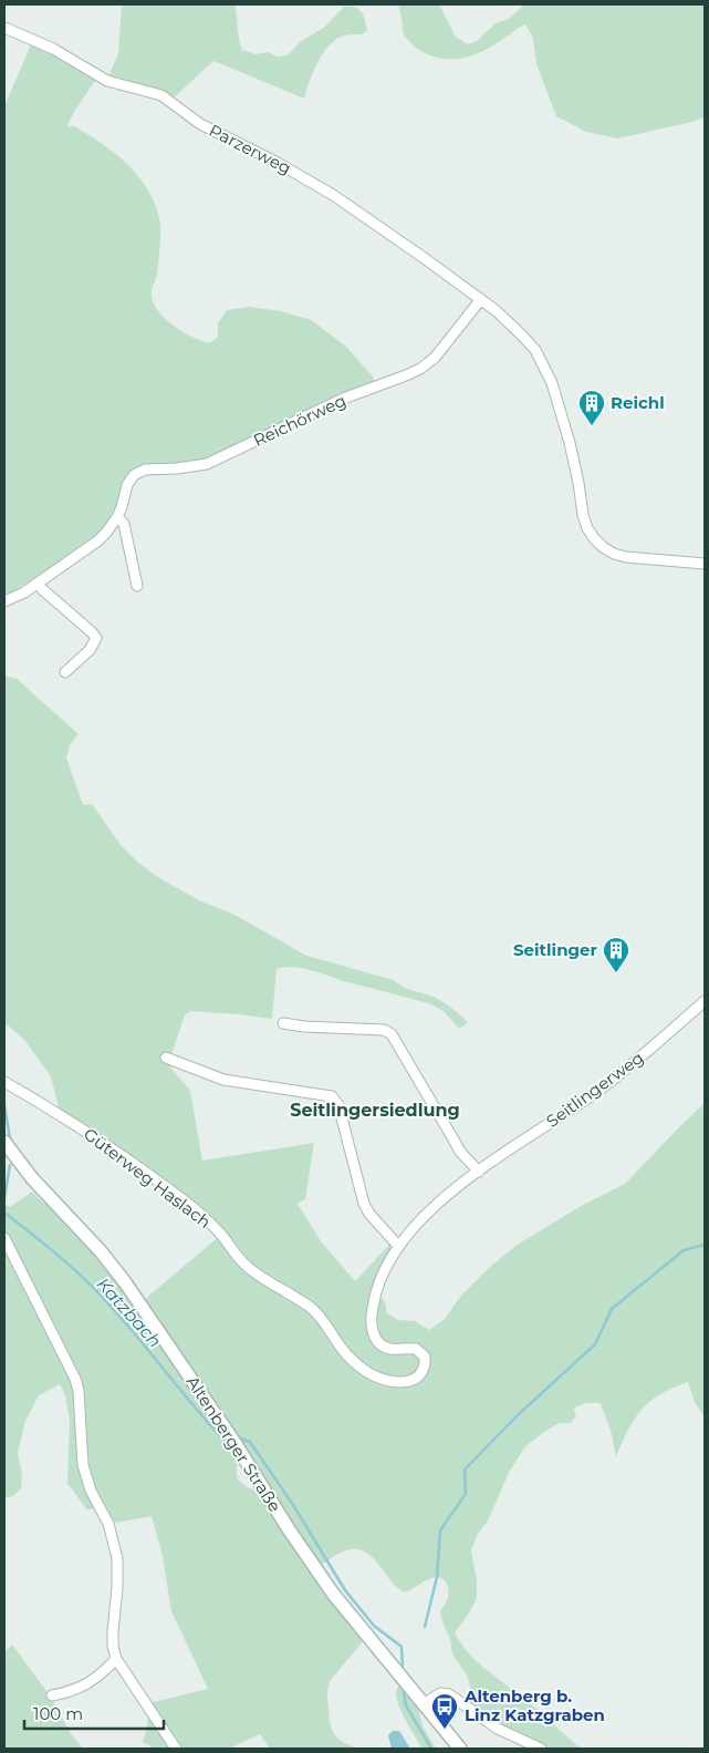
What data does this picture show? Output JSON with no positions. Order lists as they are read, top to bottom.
{
  "streets": {
    "street": [
      "Parzerweg",
      "Reichörweg",
      "Seitlingerweg",
      "Güterweg Haslach",
      "Altenberger Straße"
    ]
  },
  "crossings": [
    ["Parzerweg", "Reichörweg"],
    ["Seitlingerweg", "Güterweg Haslach"]
  ],
  "districts": ["Seitlingersiedlung"],
  "water": ["Katzbach"],
  "places": {
    "building": ["Reichl", "Seitlinger"],
    "bus stop": ["Altenberg b. Linz Katzgraben"]
  },
  "scale_bar": "100 m"
}
